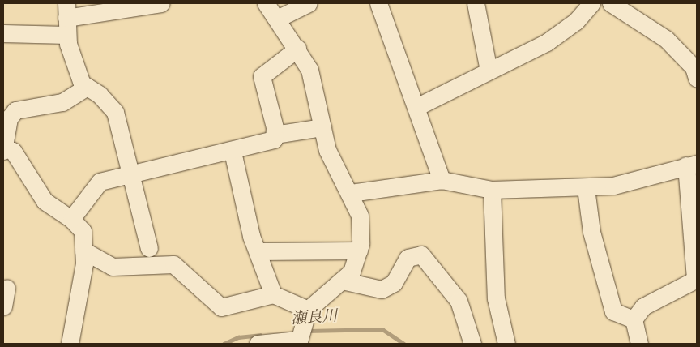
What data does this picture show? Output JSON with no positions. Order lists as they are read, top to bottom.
{
  "water": ["瀬良川"]
}
